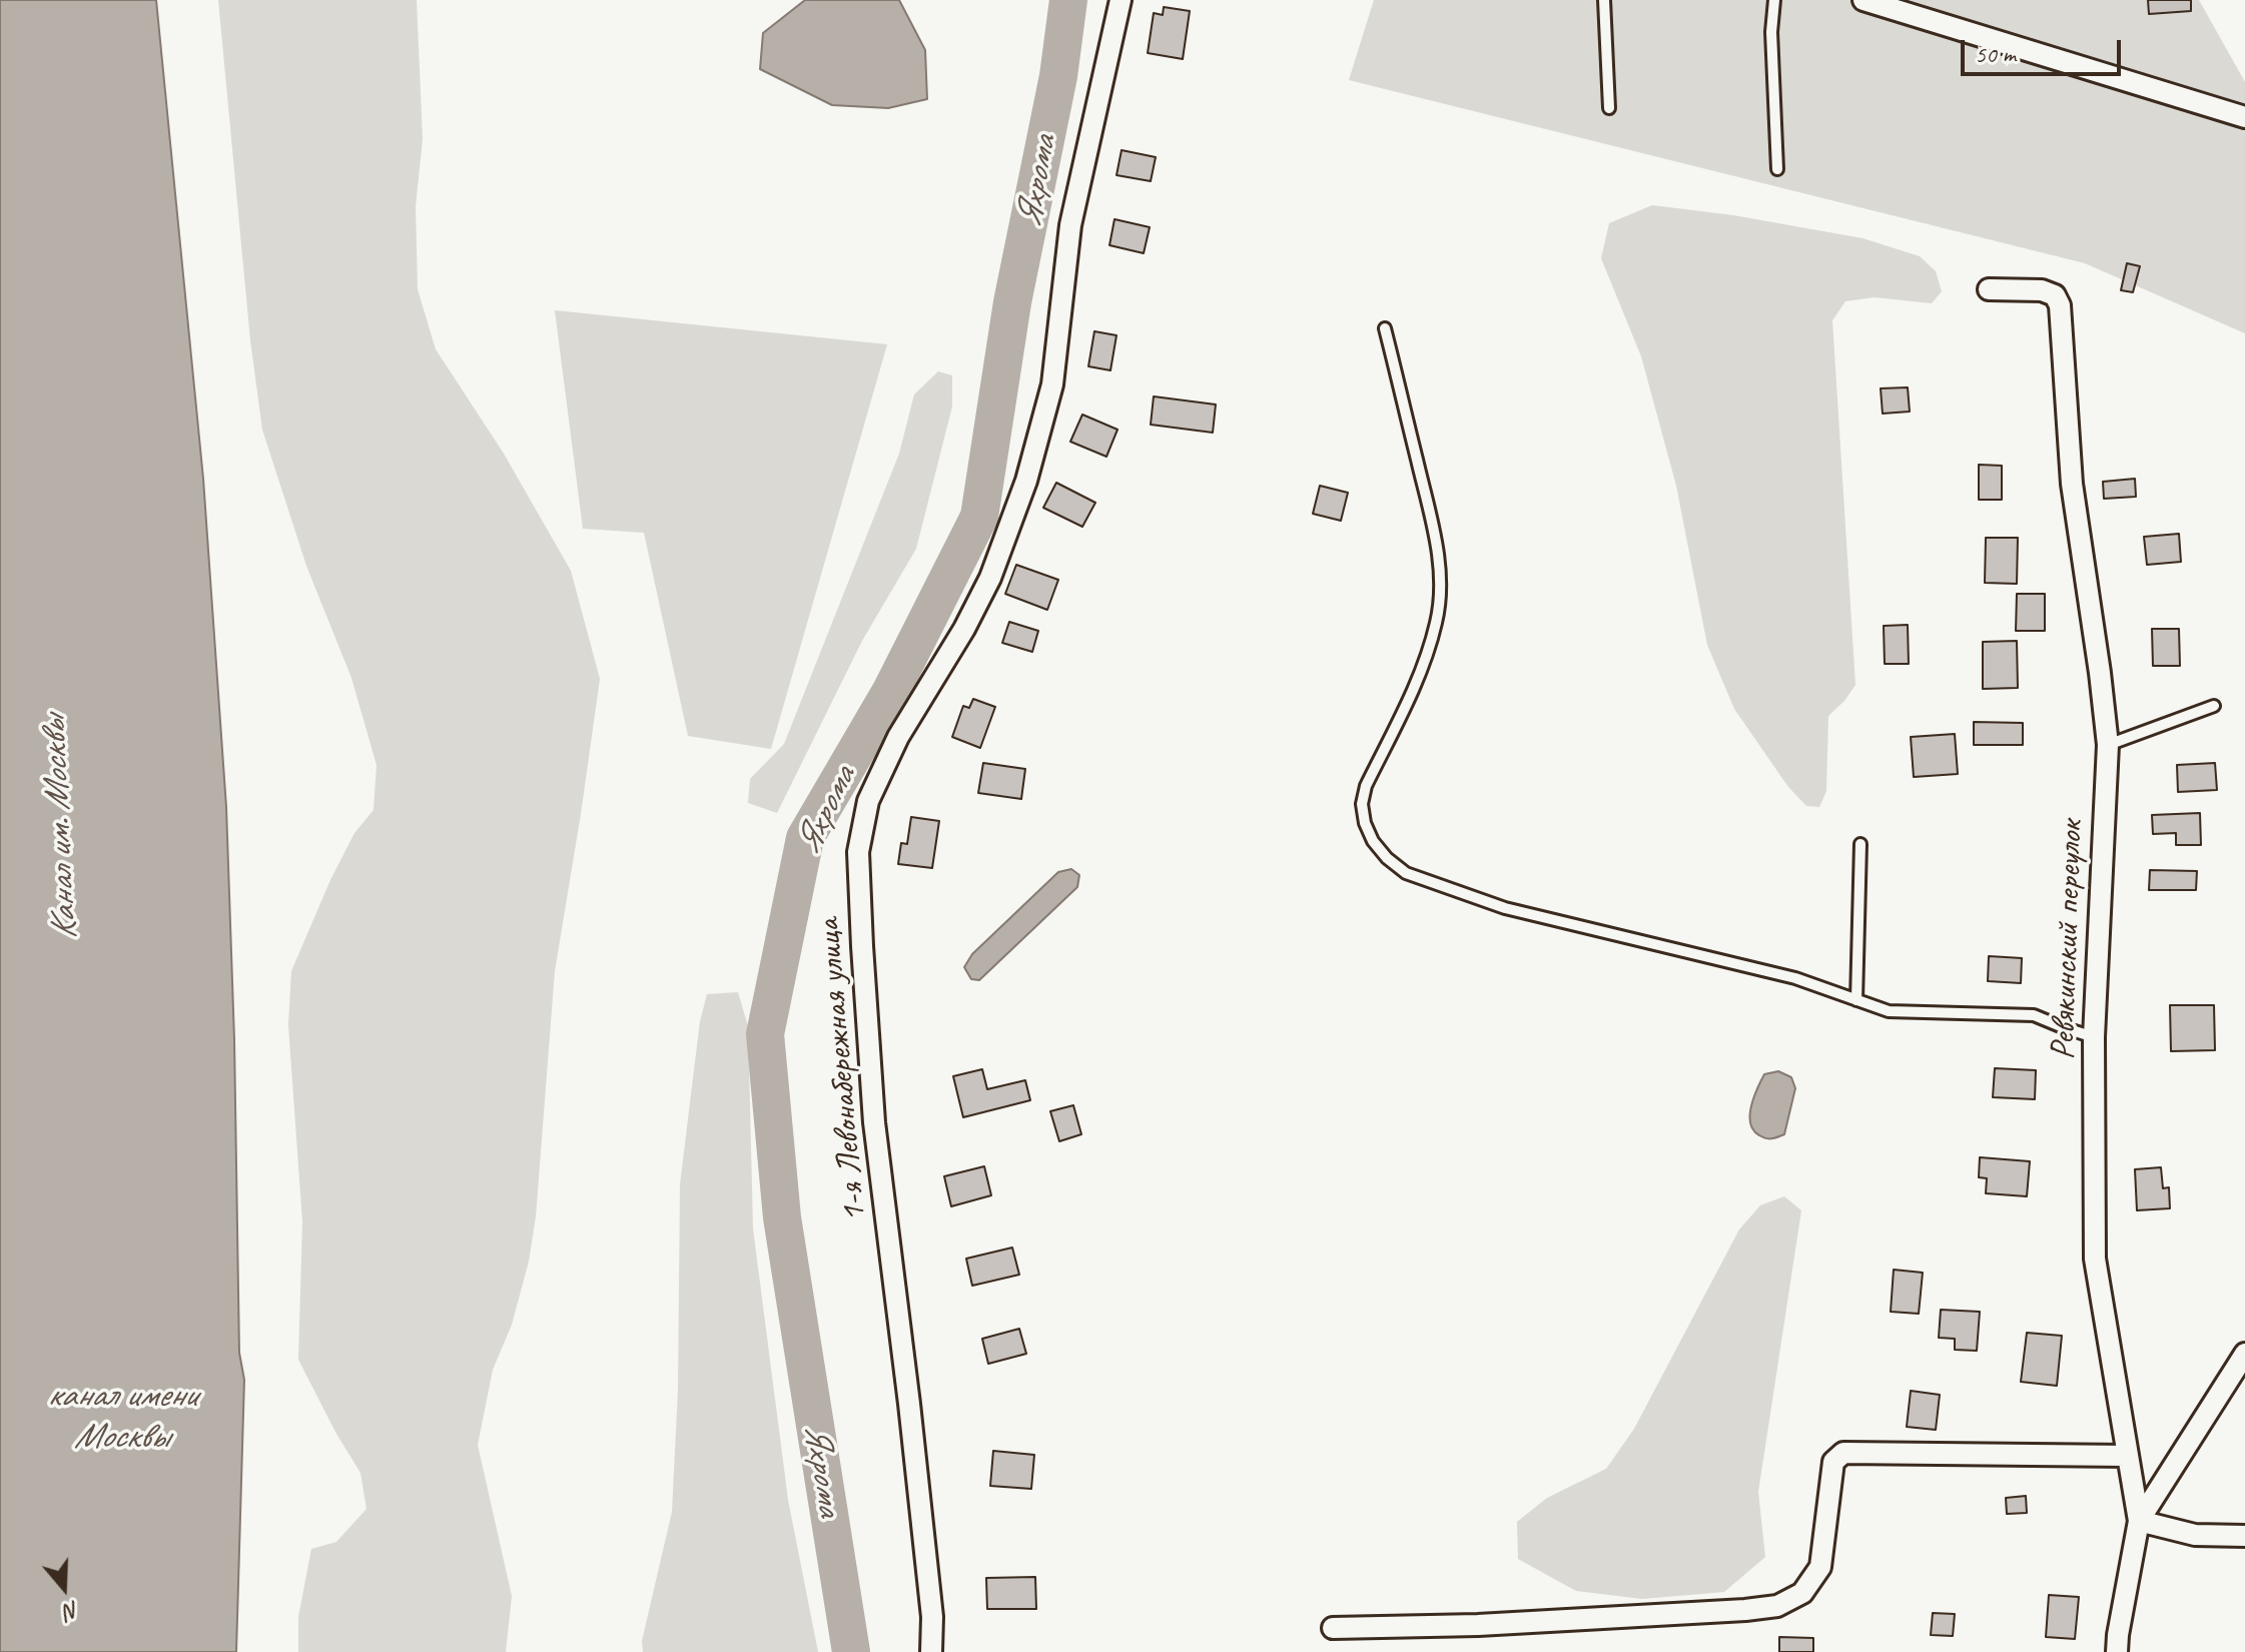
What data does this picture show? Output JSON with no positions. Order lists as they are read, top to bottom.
{
  "streets": {
    "street": ["Ревякинский переулок", "1-я Левонабережная улица"]
  },
  "water": ["Яхрома", "Канал им. Москвы", "канал имени Москвы"],
  "scale_bar": "50 m",
  "north": "bottom"
}
